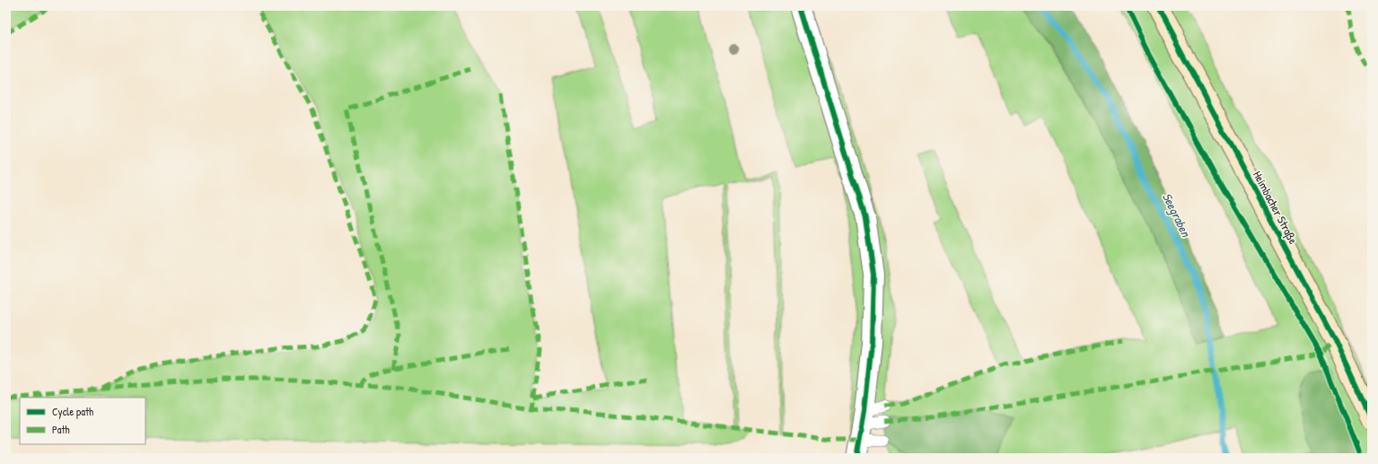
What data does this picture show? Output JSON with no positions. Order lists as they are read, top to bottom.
{
  "streets": {
    "street": ["Heimbacher Straße"]
  },
  "water": ["Seegraben"],
  "legend": ["Cycle path", "Path"]
}
